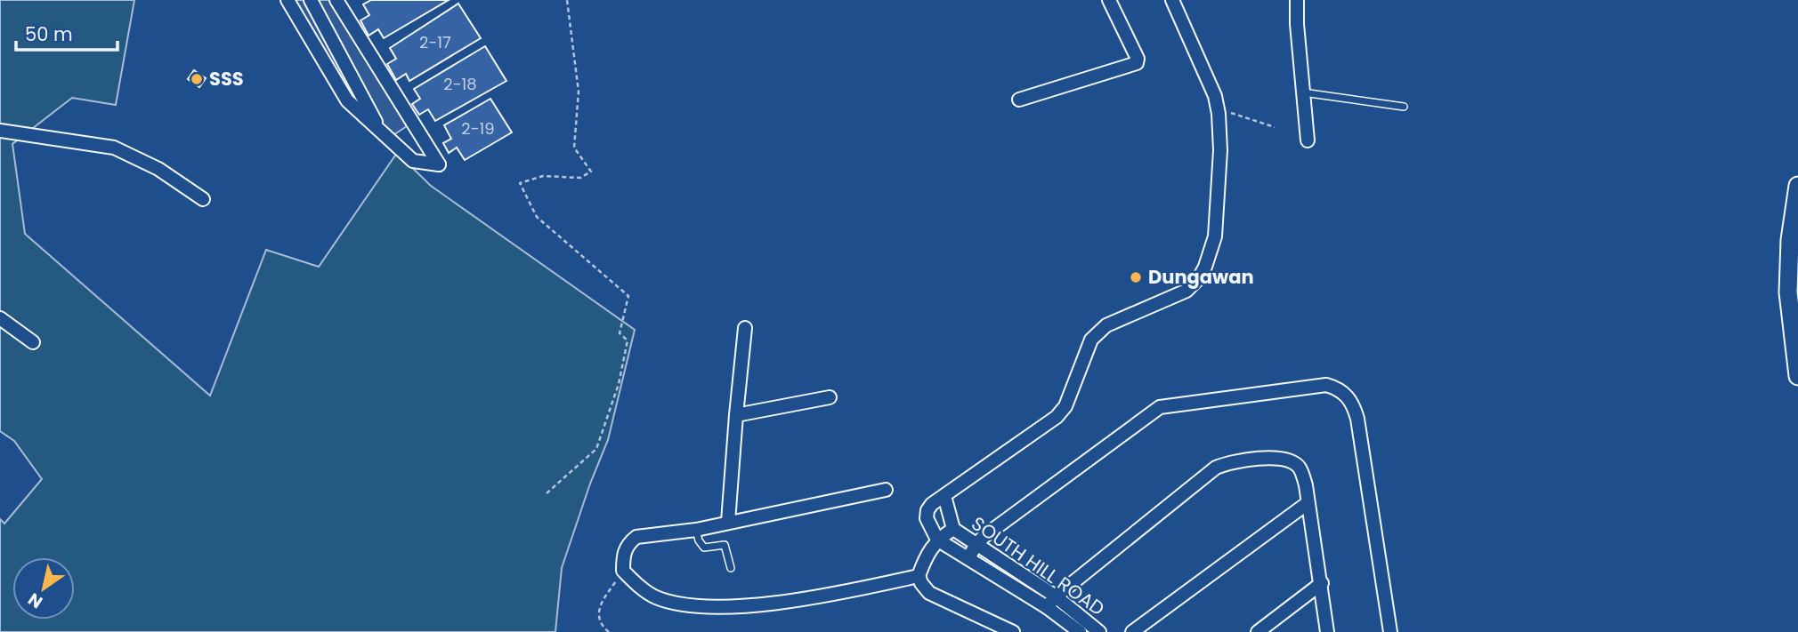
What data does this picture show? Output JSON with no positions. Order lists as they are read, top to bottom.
{
  "streets": {
    "street": ["SOUTH HILL ROAD"]
  },
  "places": ["SSS", "Dungawan"],
  "house_numbers": ["2-17", "2-18", "2-19"],
  "scale_bar": "50 m",
  "north": "bottom left"
}
